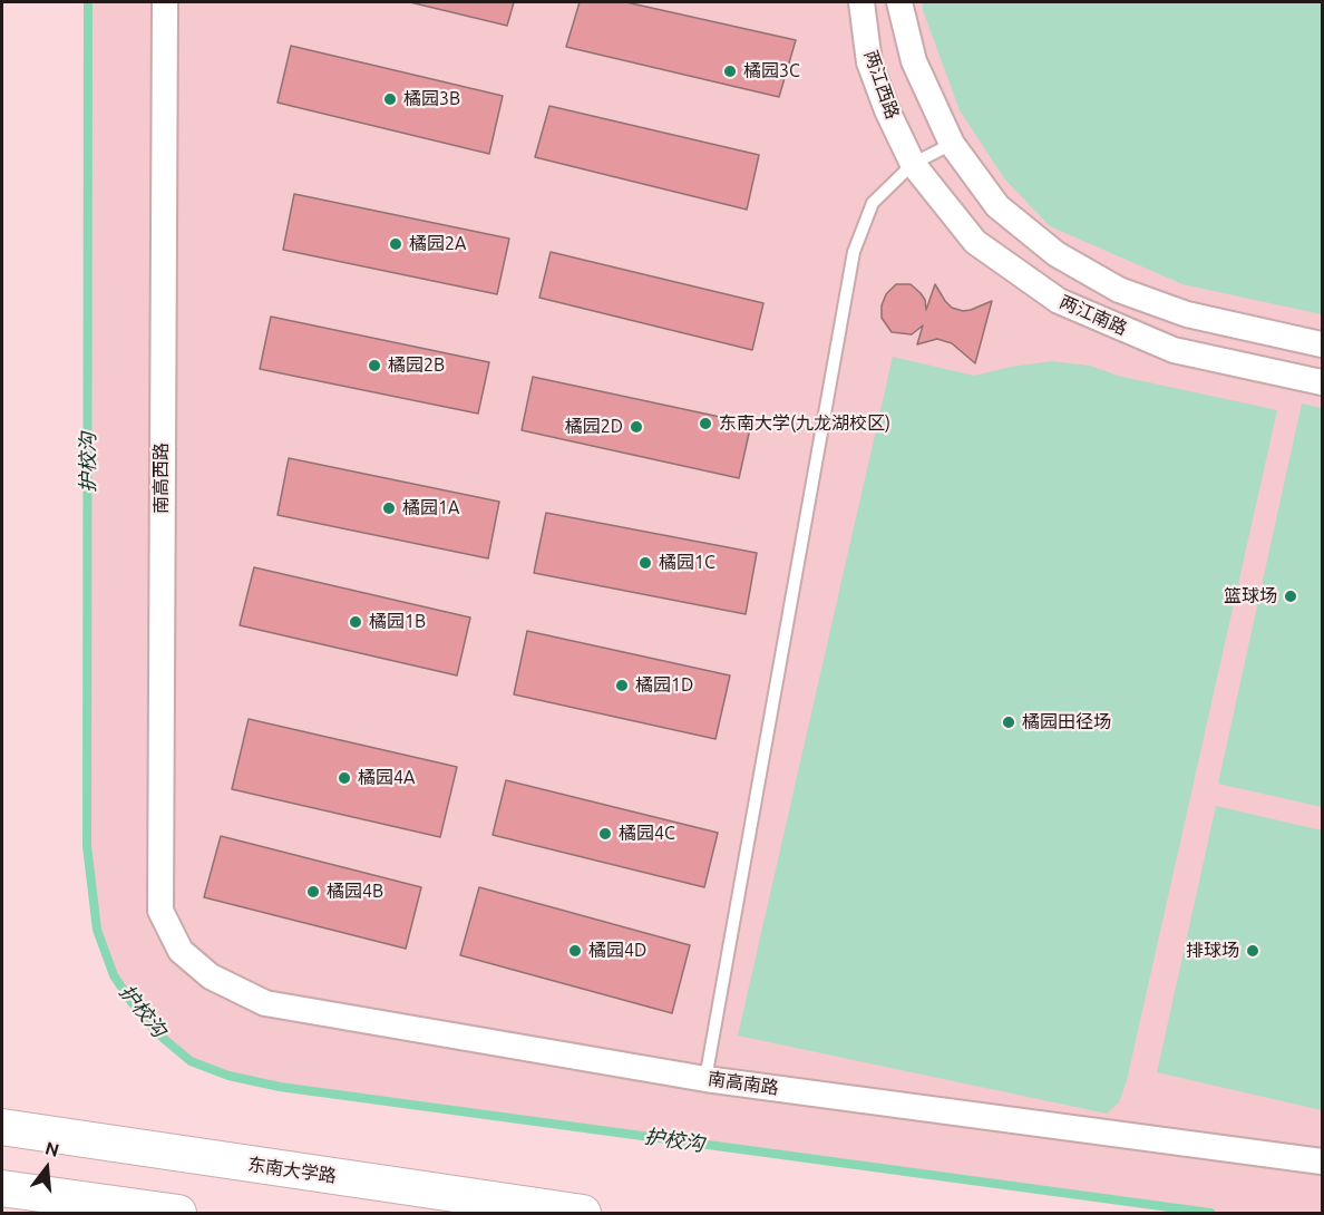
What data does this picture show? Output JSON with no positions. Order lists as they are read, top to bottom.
{
  "streets": {
    "main road": ["东南大学路"],
    "street": [
      "两江西路",
      "两江南路",
      "南高西路",
      "南高南路"
    ]
  },
  "crossings": [
    ["两江西路", "两江南路"],
    ["南高西路", "南高南路"]
  ],
  "water": ["护校沟"],
  "places": [
    "橘园3C",
    "橘园3B",
    "橘园2A",
    "橘园2B",
    "东南大学(九龙湖校区)",
    "橘园2D",
    "橘园1A",
    "橘园1C",
    "篮球场",
    "橘园1B",
    "橘园1D",
    "橘园田径场",
    "橘园4A",
    "橘园4C",
    "橘园4B",
    "橘园4D",
    "排球场"
  ],
  "north": "top"
}
